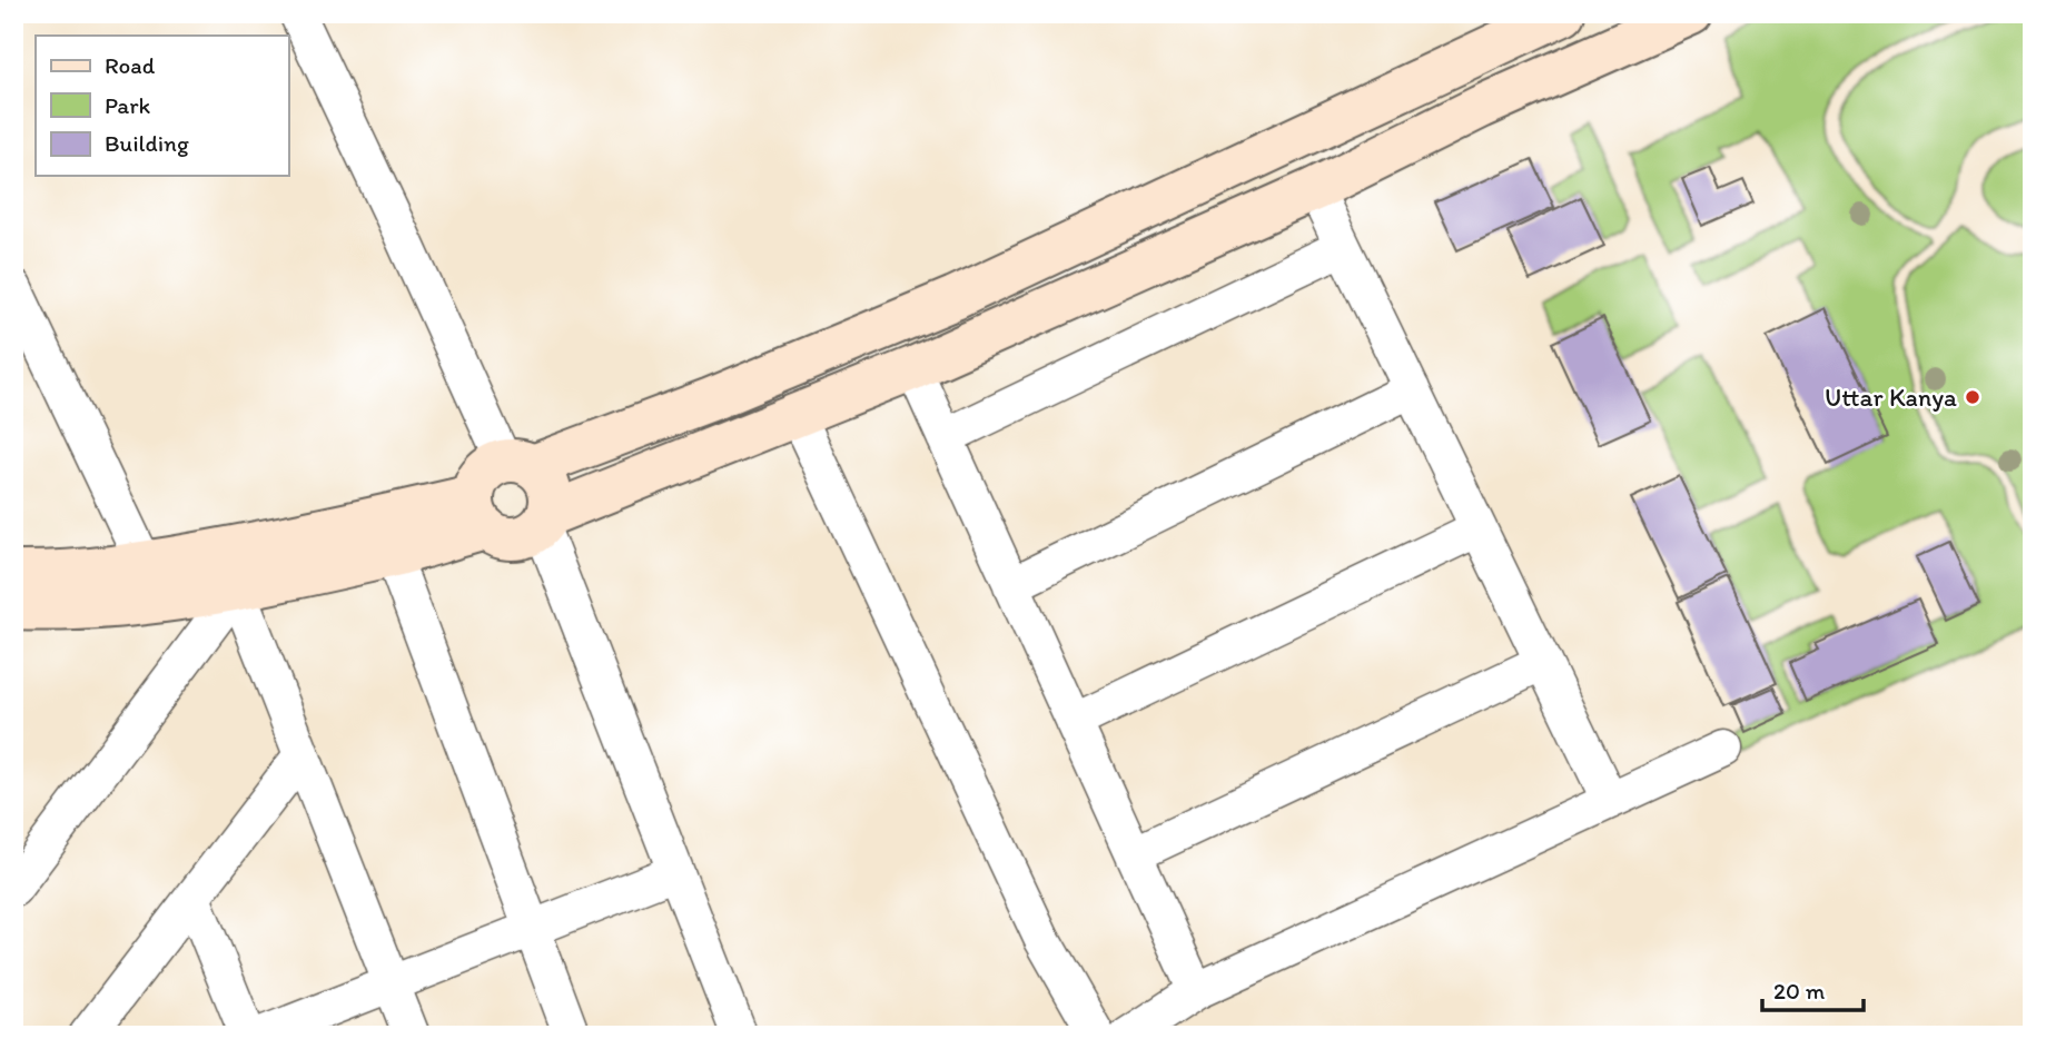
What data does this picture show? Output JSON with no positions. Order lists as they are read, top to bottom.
{
  "places": ["Uttar Kanya"],
  "legend": ["Road", "Park", "Building"],
  "scale_bar": "20 m"
}
